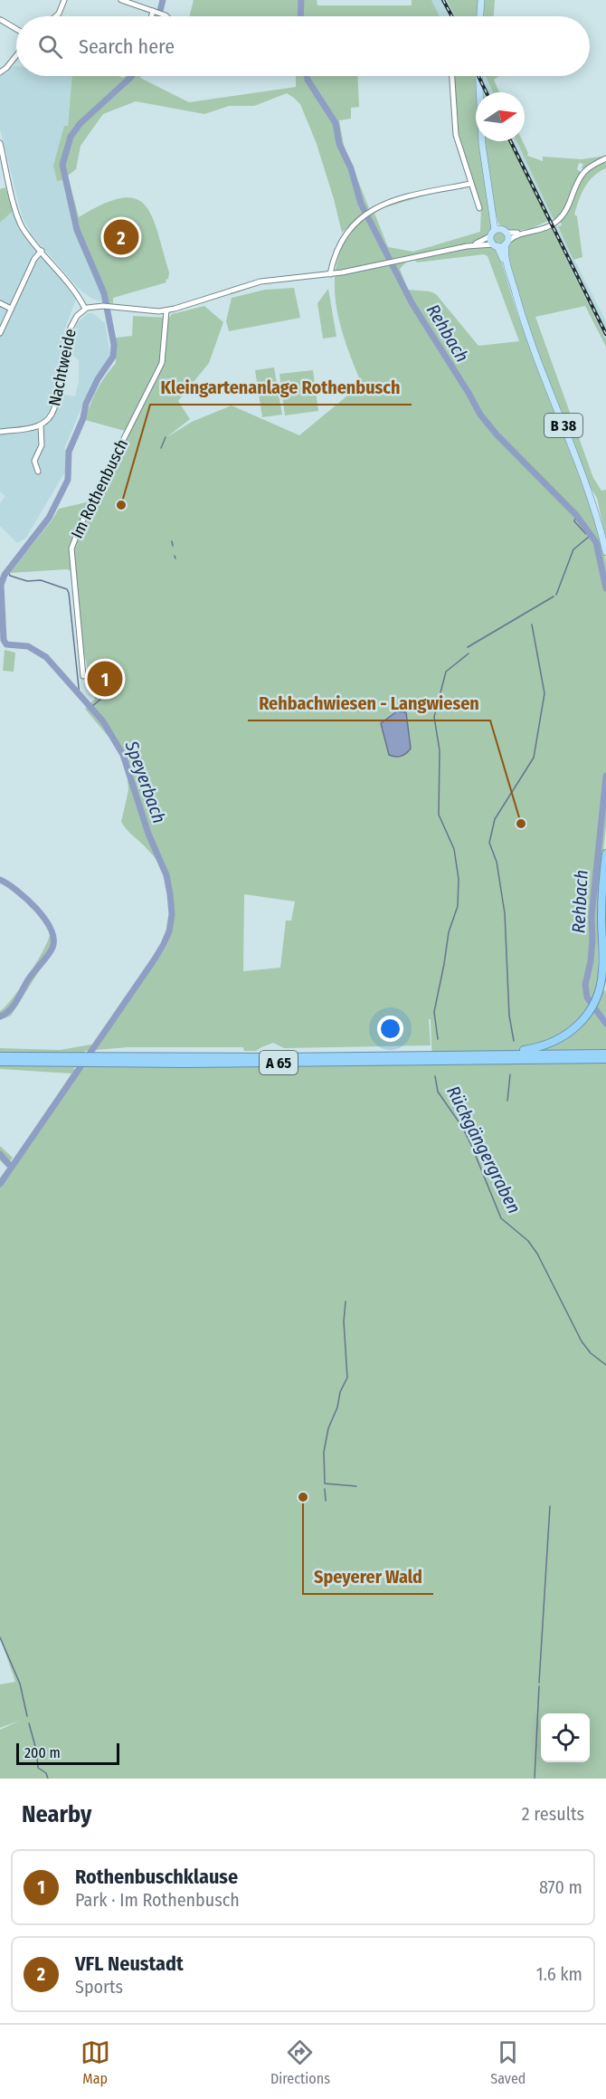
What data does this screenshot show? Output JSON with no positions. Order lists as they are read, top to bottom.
{
  "streets": {
    "highway": ["A 65"],
    "main road": ["B 38"],
    "street": ["Nachtweide", "Im Rothenbusch"]
  },
  "water": ["Rehbach", "Speyerbach", "Rückgängergraben"],
  "places": ["Kleingartenanlage Rothenbusch", "Rehbachwiesen - Langwiesen", "Speyerer Wald"],
  "scale_bar": "200 m",
  "north": "right",
  "page": {
    "search": "Search here",
    "pins": ["2", "1"],
    "scale": "200 m",
    "heading": ["Nearby", "2 results"],
    "list": [
      {
        "mark": "1",
        "name": "Rothenbuschklause",
        "note": "Park · Im Rothenbusch",
        "value": "870 m"
      },
      {
        "mark": "2",
        "name": "VFL Neustadt",
        "note": "Sports",
        "value": "1.6 km"
      }
    ],
    "nav": ["Map", "Directions", "Saved"]
  }
}
